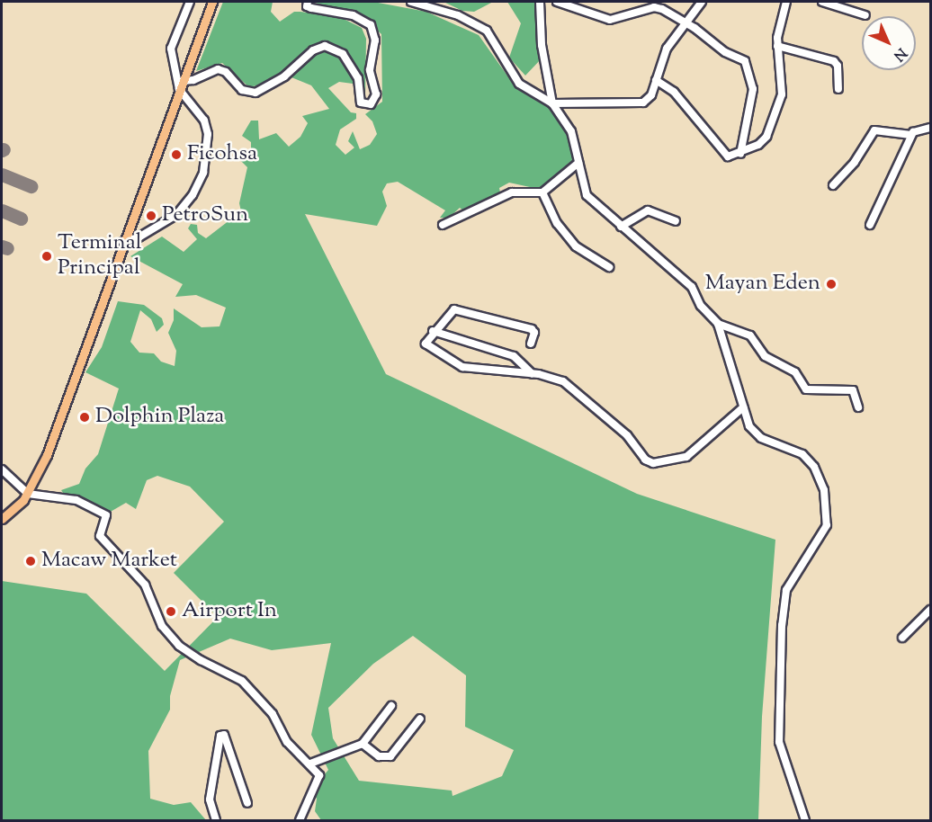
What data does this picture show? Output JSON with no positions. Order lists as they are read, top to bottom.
{
  "places": [
    "Ficohsa",
    "PetroSun",
    "Terminal Principal",
    "Mayan Eden",
    "Dolphin Plaza",
    "Macaw Market",
    "Airport In"
  ],
  "north": "bottom right"
}
